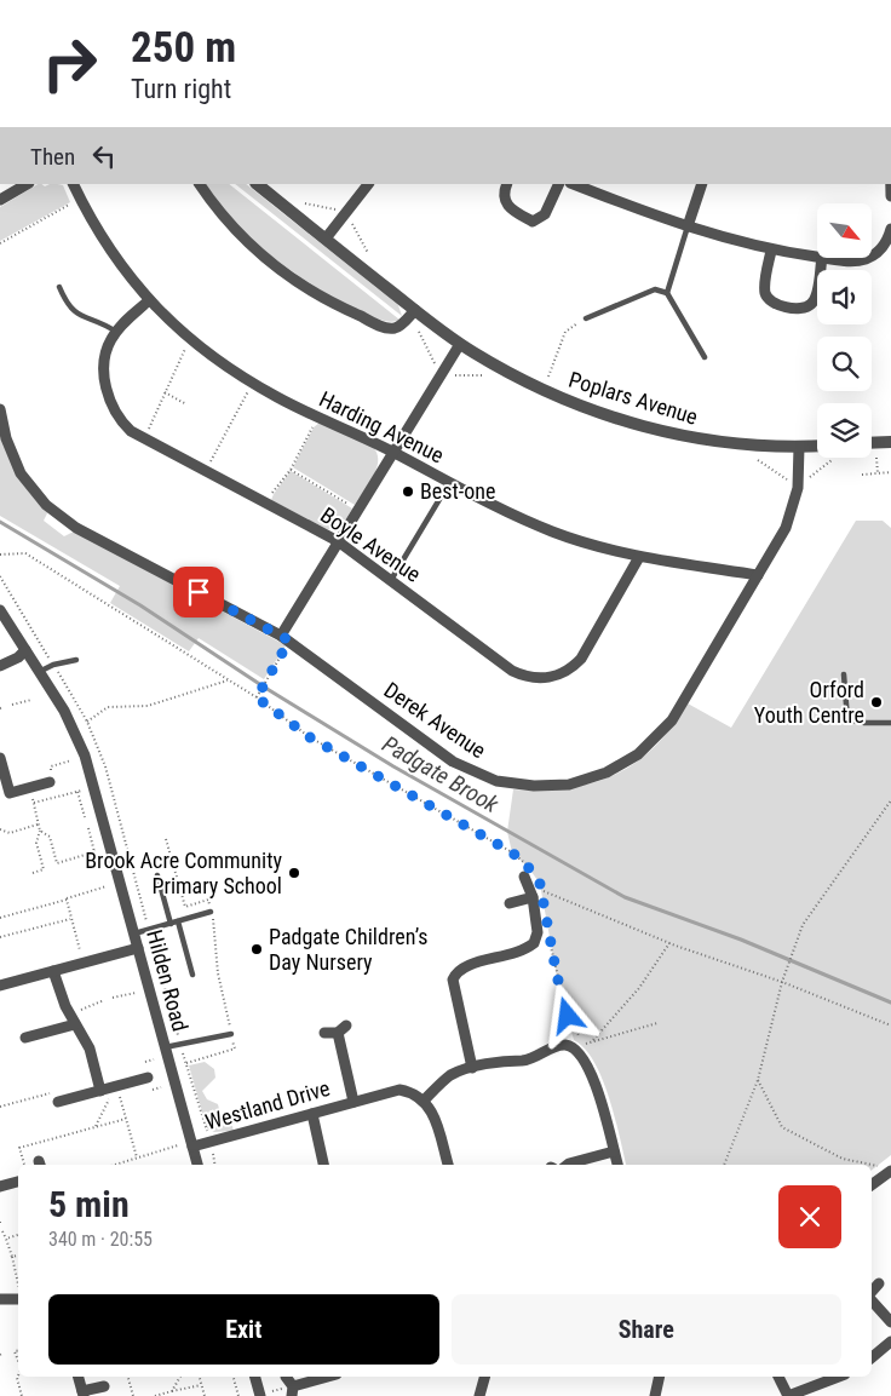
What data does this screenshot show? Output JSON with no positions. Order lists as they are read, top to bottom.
{
  "streets": {
    "street": [
      "Poplars Avenue",
      "Harding Avenue",
      "Boyle Avenue",
      "Derek Avenue",
      "Hilden Road",
      "Westland Drive"
    ]
  },
  "crossings": [
    ["Poplars Avenue", "Derek Avenue"],
    ["Harding Avenue", "Boyle Avenue"],
    ["Harding Avenue", "Derek Avenue"],
    ["Hilden Road", "Westland Drive"]
  ],
  "water": ["Padgate Brook"],
  "places": [
    "Best-one",
    "Orford Youth Centre",
    "Brook Acre Community Primary School",
    "Padgate Children’s Day Nursery"
  ],
  "north": "bottom right",
  "page": {
    "turn": ["250 m", "Turn right"],
    "then": "Then",
    "heading": ["5 min", "340 m · 20:55"],
    "buttons": ["Exit", "Share"]
  }
}
